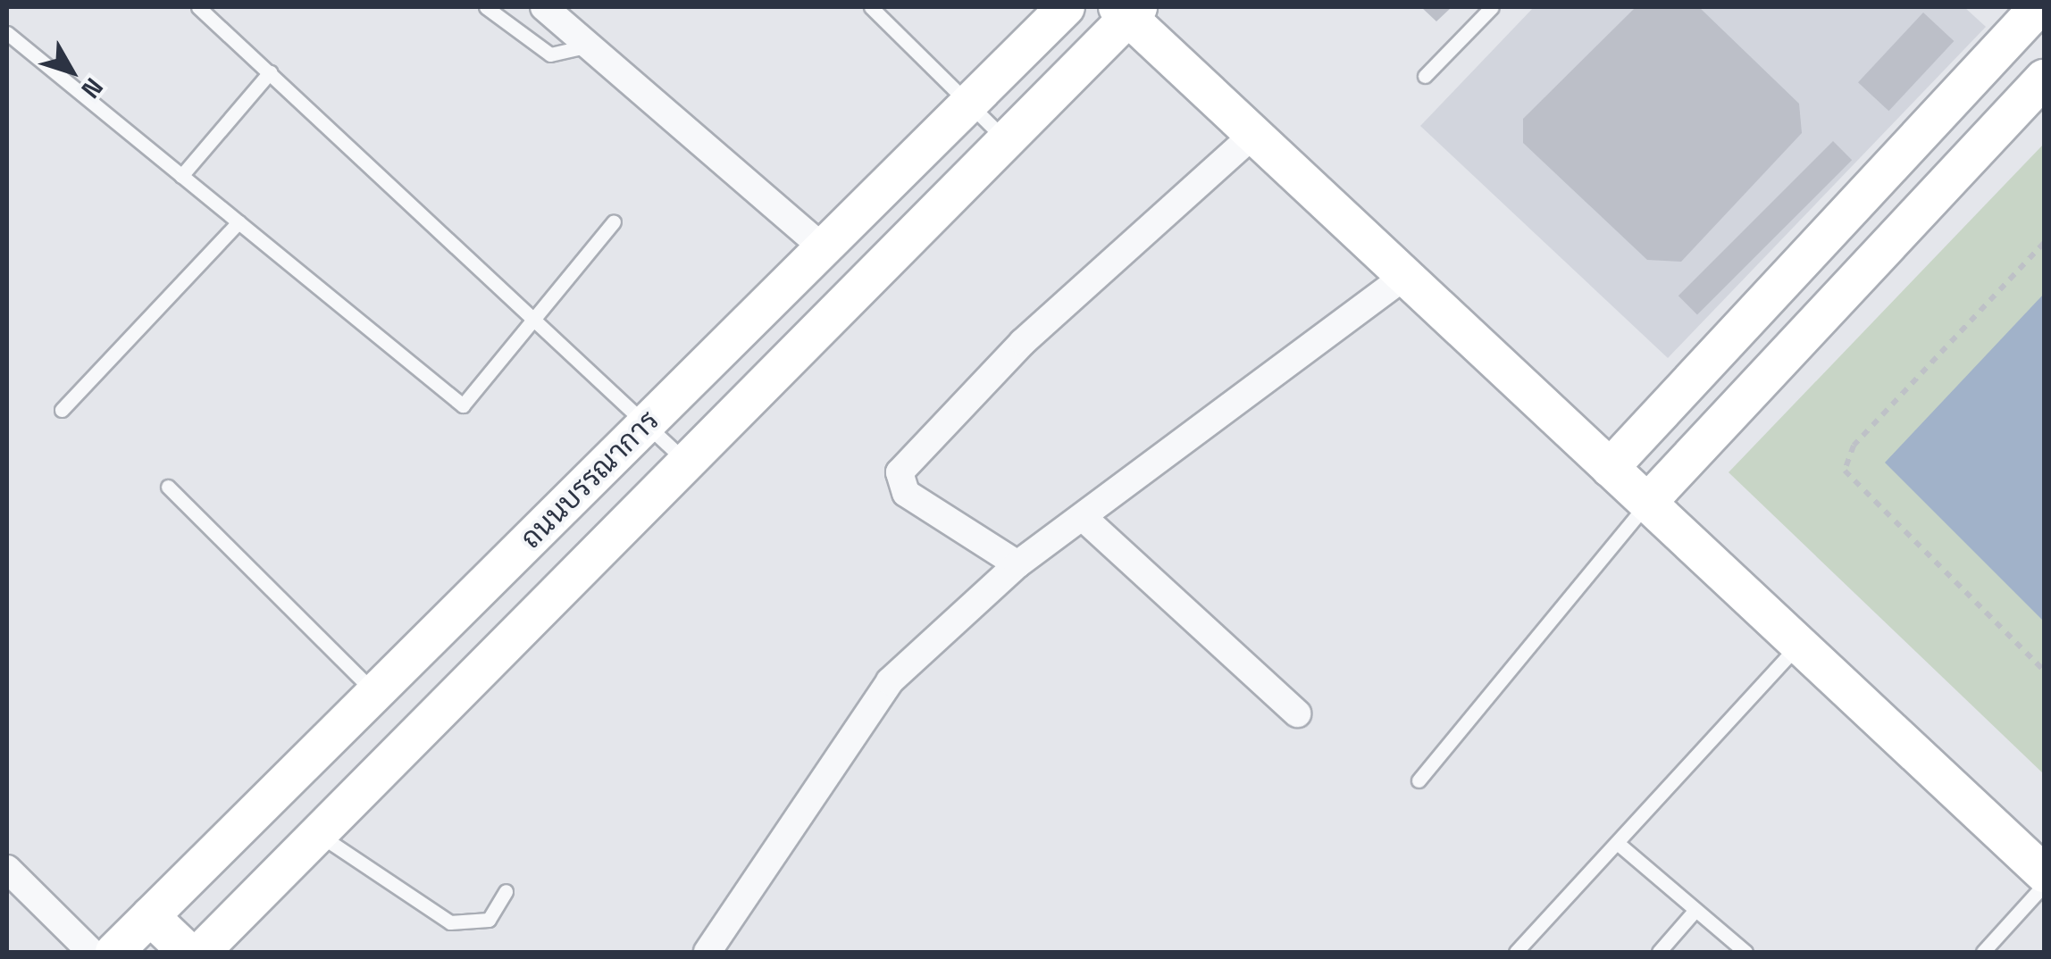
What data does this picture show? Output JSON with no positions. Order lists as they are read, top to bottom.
{
  "streets": {
    "main road": ["ถนนบรรณาการ"]
  },
  "north": "bottom right"
}
